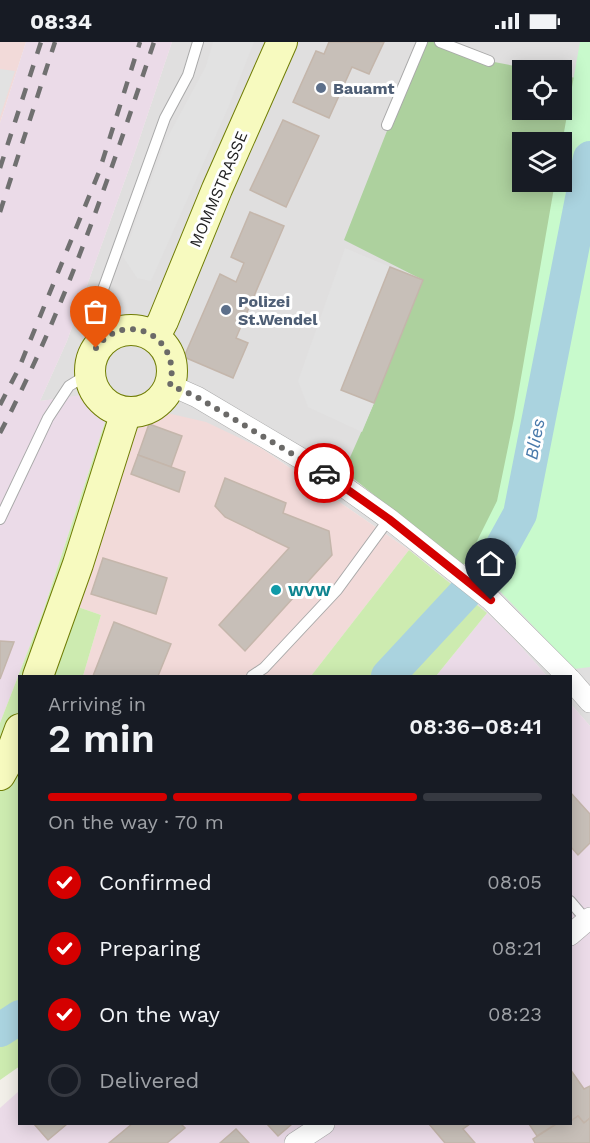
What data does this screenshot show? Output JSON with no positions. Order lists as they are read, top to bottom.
{
  "streets": {
    "main road": ["MOMMSTRASSE"]
  },
  "water": ["Blies"],
  "places": ["Bauamt", "Polizei St.Wendel", "WVW"],
  "page": {
    "status": "08:34",
    "heading": ["2 min", "Arriving in", "08:36–08:41"],
    "bar": "On the way · 70 m",
    "list": [
      ["Confirmed", "08:05"],
      ["Preparing", "08:21"],
      ["On the way", "08:23"],
      "Delivered"
    ]
  }
}
